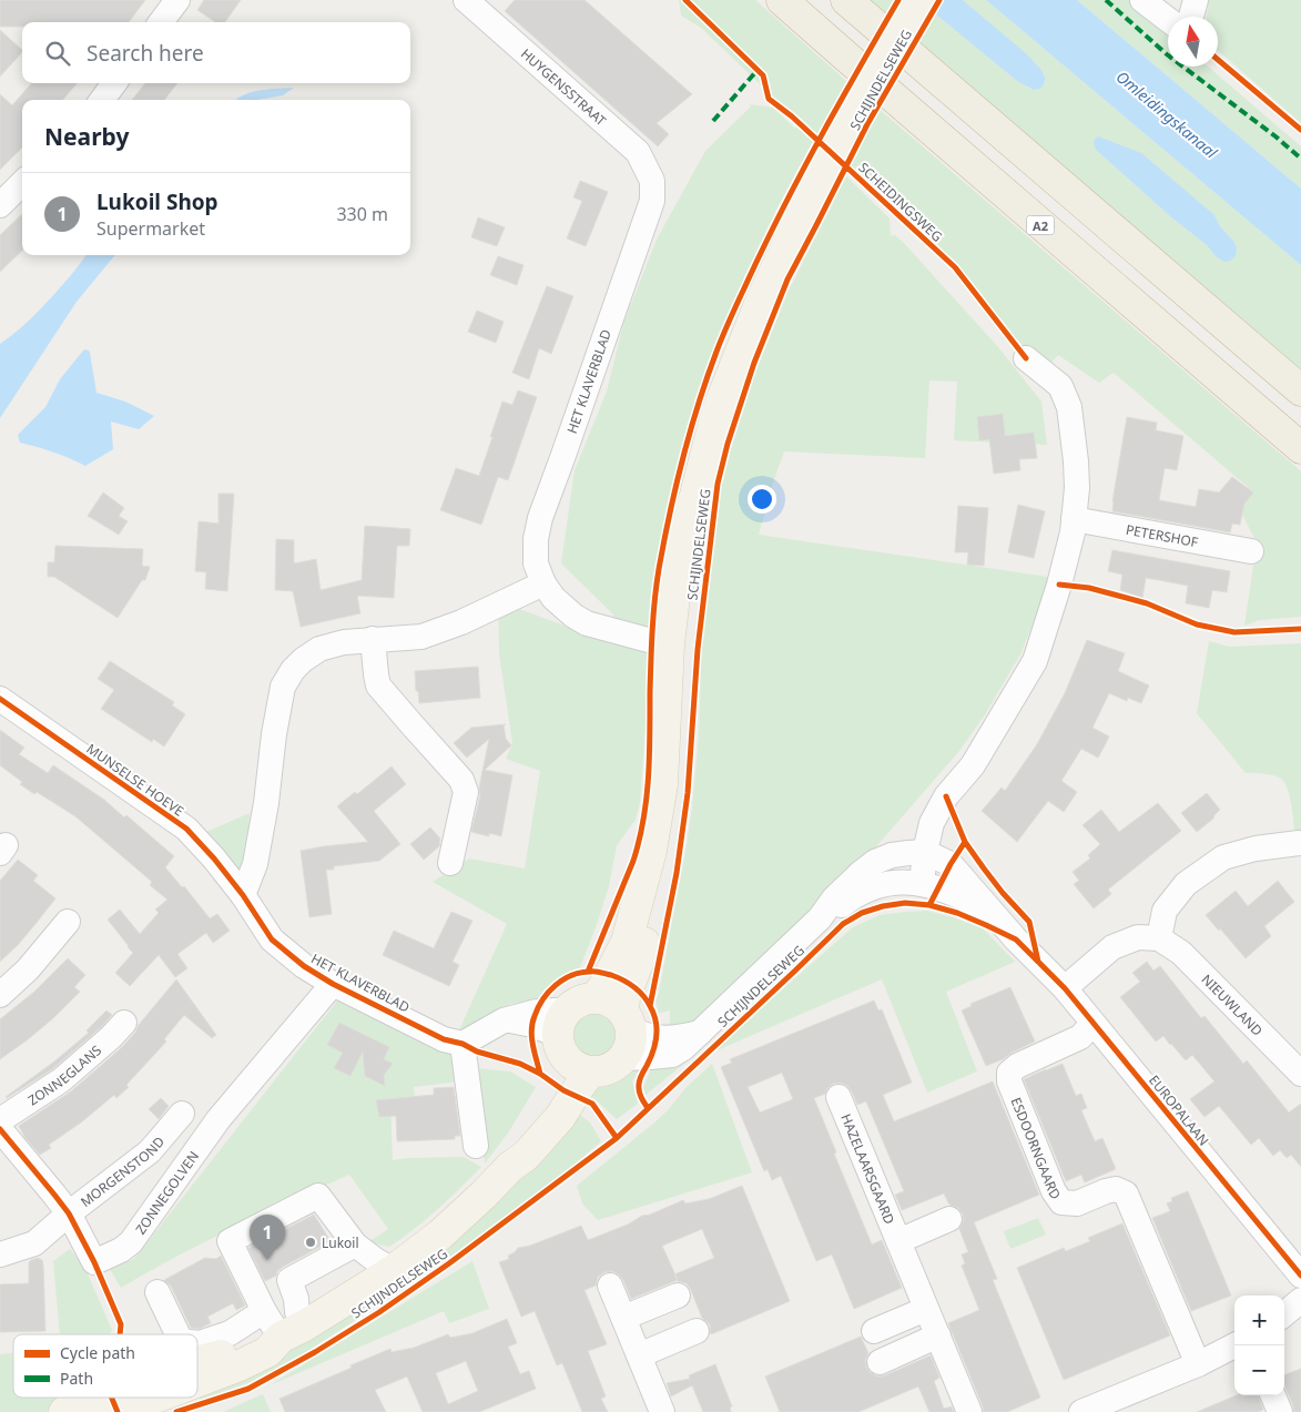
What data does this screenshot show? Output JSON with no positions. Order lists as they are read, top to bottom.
{
  "streets": {
    "highway": ["A2"],
    "main road": ["SCHIJNDELSEWEG"],
    "street": [
      "HUYGENSSTRAAT",
      "HET KLAVERBLAD",
      "PETERSHOF",
      "MUNSELSE HOEVE",
      "NIEUWLAND",
      "ZONNEGLANS",
      "EUROPALAAN",
      "ESDOORNGAARD",
      "HAZELAARSGAARD",
      "MORGENSTOND",
      "ZONNEGOLVEN"
    ],
    "cycle path": ["SCHEIDINGSWEG"]
  },
  "crossings": [
    ["SCHIJNDELSEWEG", "HET KLAVERBLAD"],
    ["SCHIJNDELSEWEG", "EUROPALAAN"],
    ["HUYGENSSTRAAT", "HET KLAVERBLAD"],
    ["HET KLAVERBLAD", "MUNSELSE HOEVE"],
    ["HET KLAVERBLAD", "ZONNEGOLVEN"],
    ["EUROPALAAN", "ESDOORNGAARD"],
    ["MORGENSTOND", "ZONNEGOLVEN"]
  ],
  "water": ["Omleidingskanaal"],
  "places": ["Lukoil"],
  "legend": ["Cycle path", "Path"],
  "north": "top",
  "page": {
    "search": "Search here",
    "heading": "Nearby",
    "list": [
      {
        "mark": "1",
        "name": "Lukoil Shop",
        "note": "Supermarket",
        "value": "330 m"
      }
    ],
    "pins": "1",
    "map_buttons": ["+", "−"]
  }
}
